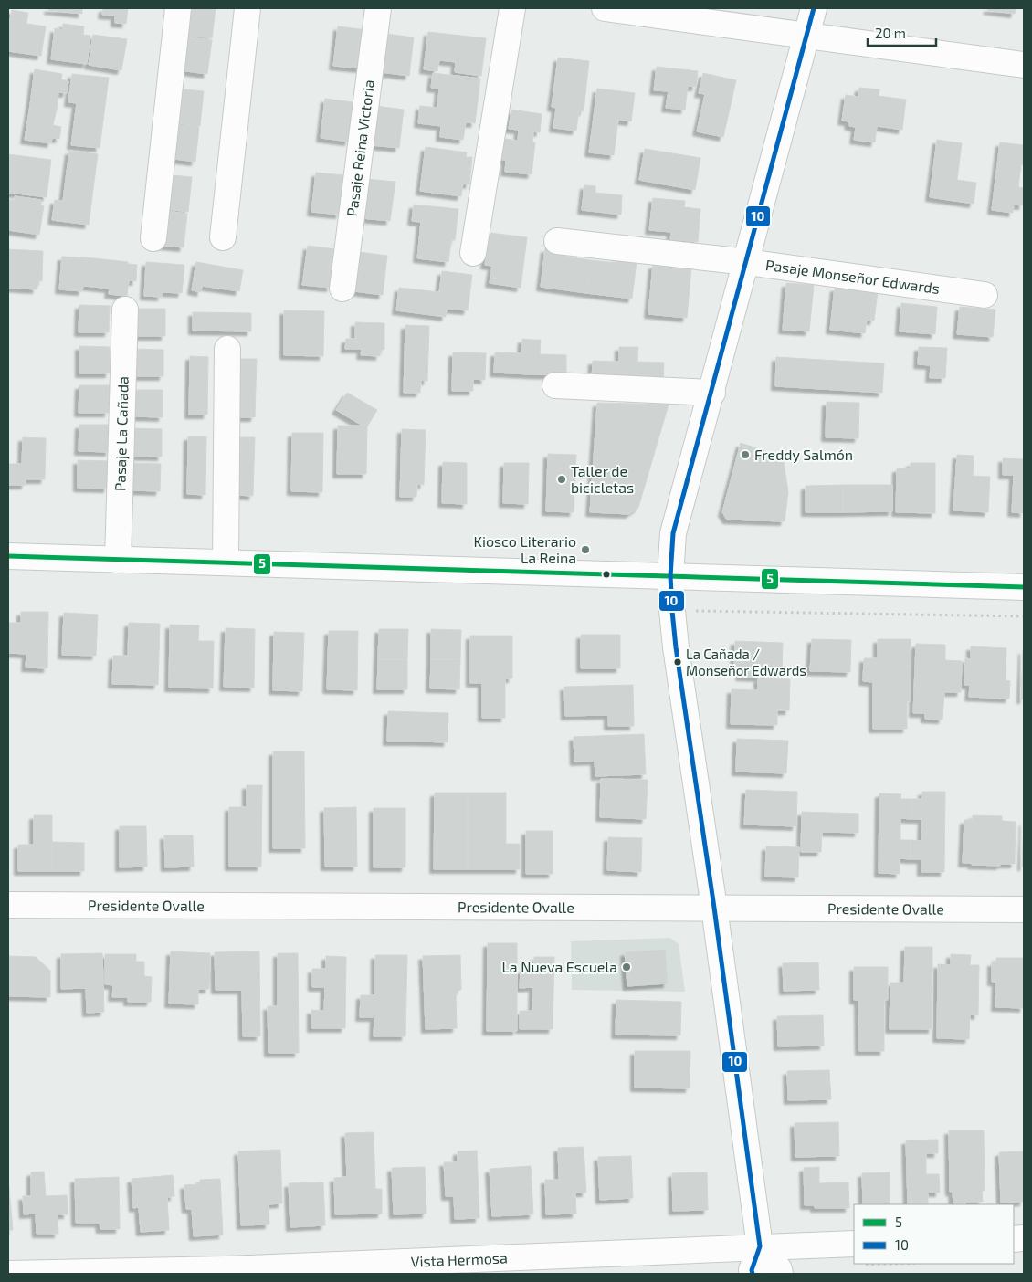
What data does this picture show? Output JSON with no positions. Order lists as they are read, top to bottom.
{
  "streets": {
    "street": [
      "Pasaje Reina Victoria",
      "Pasaje Monseñor Edwards",
      "Pasaje La Cañada",
      "Presidente Ovalle",
      "Vista Hermosa"
    ]
  },
  "places": [
    "Freddy Salmón",
    "Taller de bicicletas",
    "Kiosco Literario La Reina",
    "La Cañada / Monseñor Edwards",
    "La Nueva Escuela"
  ],
  "lines": ["transit line 10", "transit line 5"],
  "legend": ["5", "10"],
  "scale_bar": "20 m"
}
